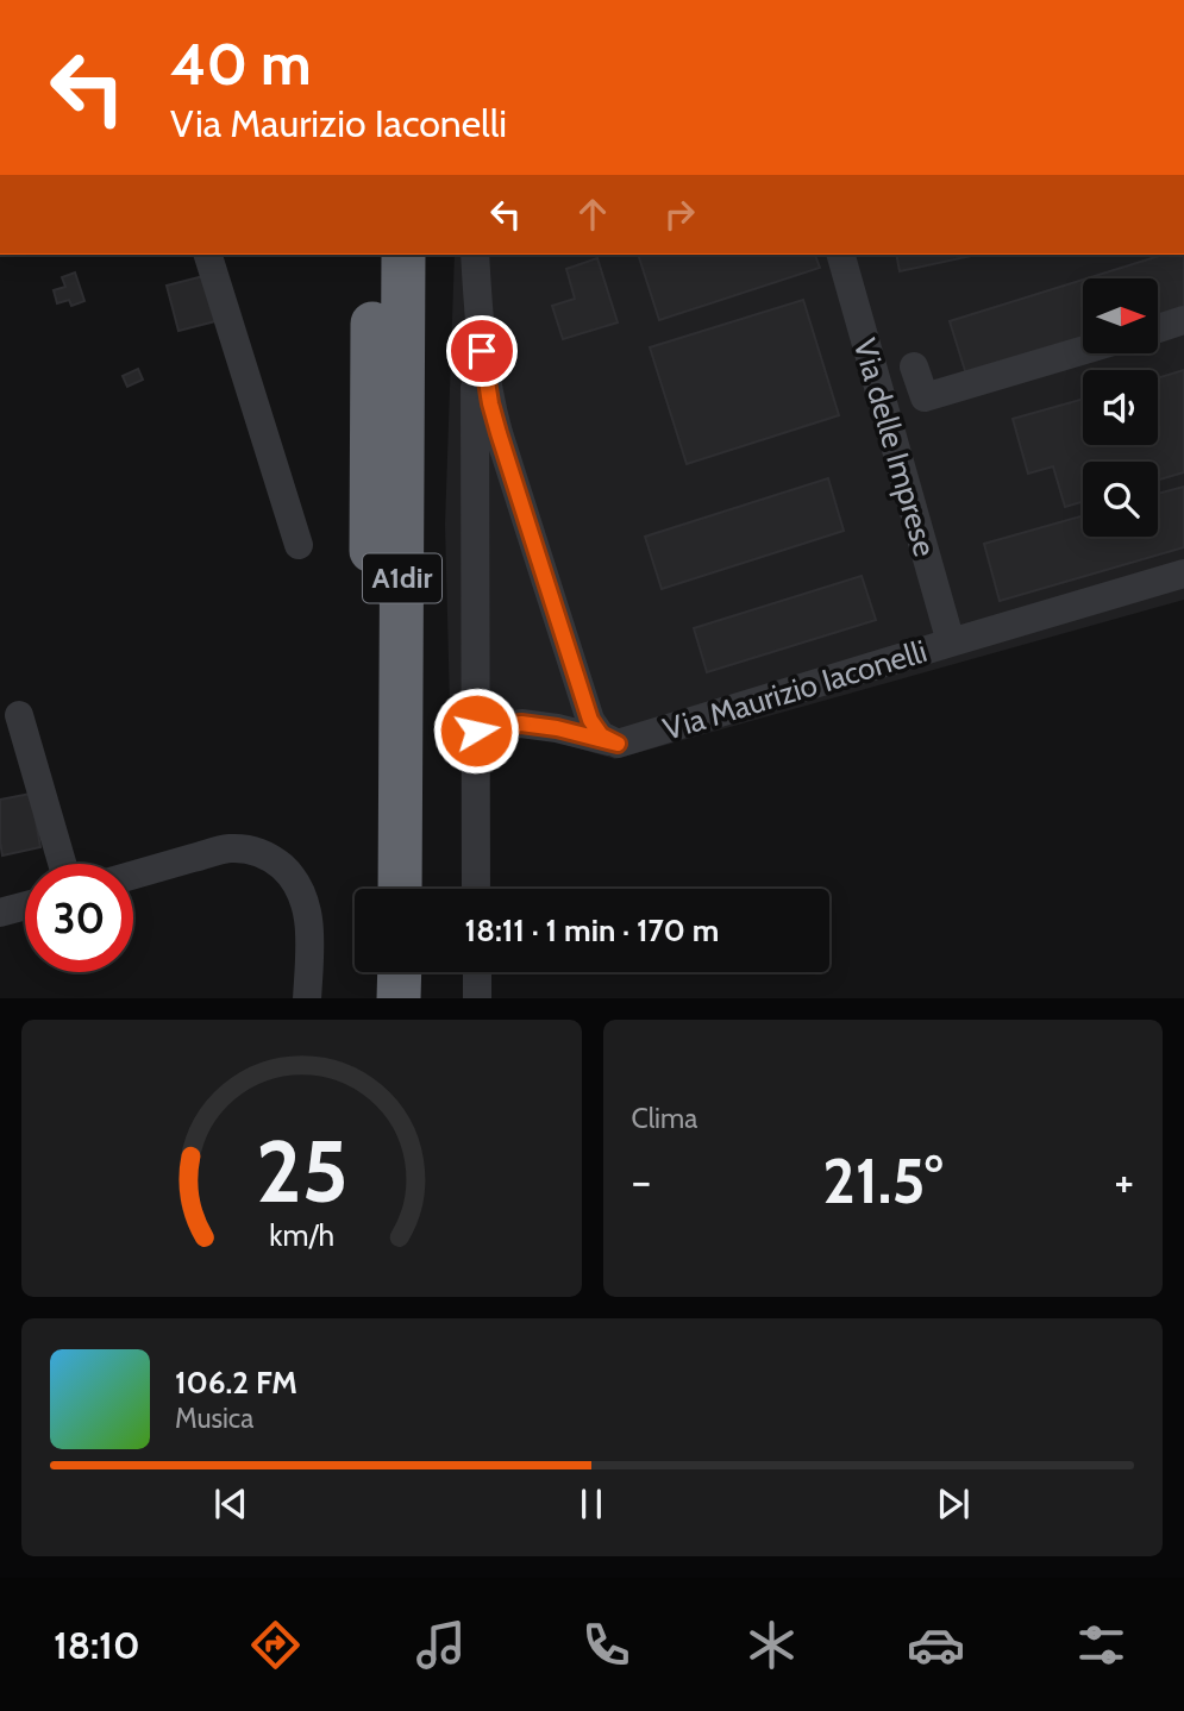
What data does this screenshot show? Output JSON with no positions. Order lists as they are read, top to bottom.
{
  "streets": {
    "highway": ["A1dir"],
    "street": ["Via delle Imprese", "Via Maurizio Iaconelli"]
  },
  "crossings": [
    ["Via delle Imprese", "Via Maurizio Iaconelli"]
  ],
  "north": "right",
  "page": {
    "turn": ["40 m", "Via Maurizio Iaconelli"],
    "limit": "30",
    "trip": "18:11 · 1 min · 170 m",
    "tile": "Clima",
    "heat": ["−", "21.5°", "+"],
    "song": ["106.2 FM", "Musica"],
    "tabs": "18:10",
    "gauge": ["25", "km/h"]
  }
}
